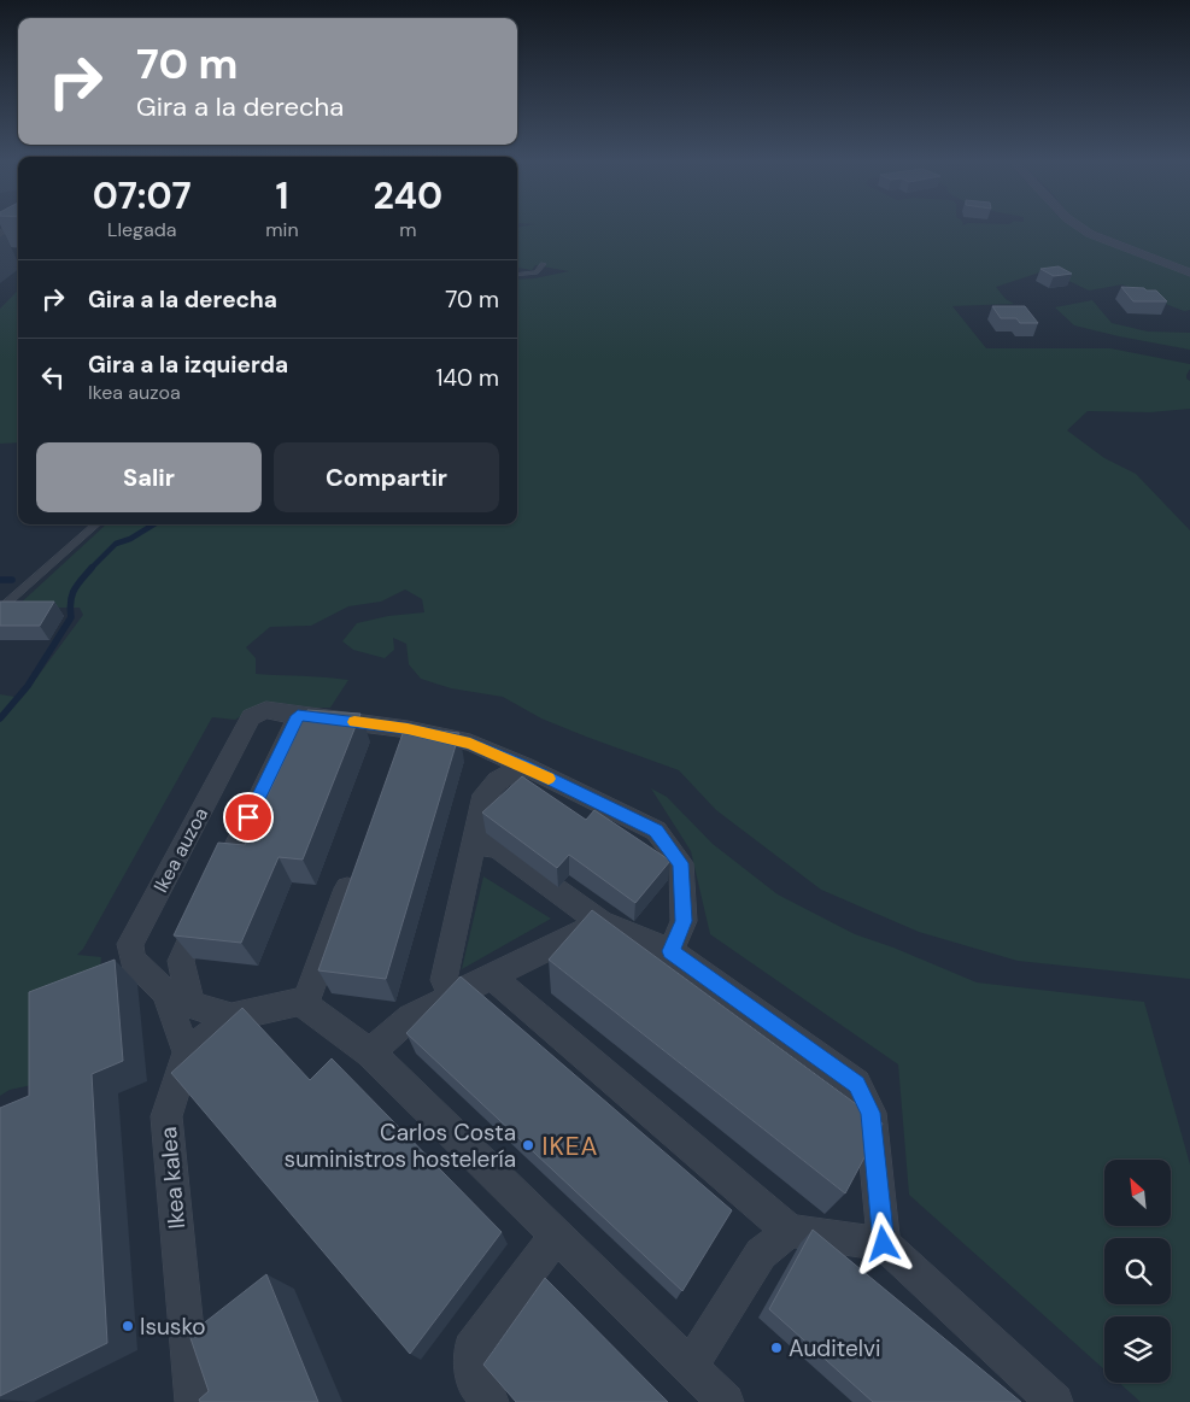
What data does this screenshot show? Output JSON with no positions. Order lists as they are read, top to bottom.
{
  "streets": {
    "street": ["Ikea auzoa", "Ikea kalea"]
  },
  "crossings": [
    ["Ikea auzoa", "Ikea kalea"]
  ],
  "districts": ["IKEA"],
  "places": ["Carlos Costa suministros hostelería", "Isusko", "Auditelvi"],
  "north": "top left",
  "page": {
    "turn": ["70 m", "Gira a la derecha"],
    "eta": [
      "07:07",
      "Llegada",
      "1",
      "min",
      "240",
      "m"
    ],
    "list": [
      {
        "name": "Gira a la derecha",
        "value": "70 m"
      },
      {
        "name": "Gira a la izquierda",
        "note": "Ikea auzoa",
        "value": "140 m"
      }
    ],
    "buttons": ["Salir", "Compartir"]
  }
}
